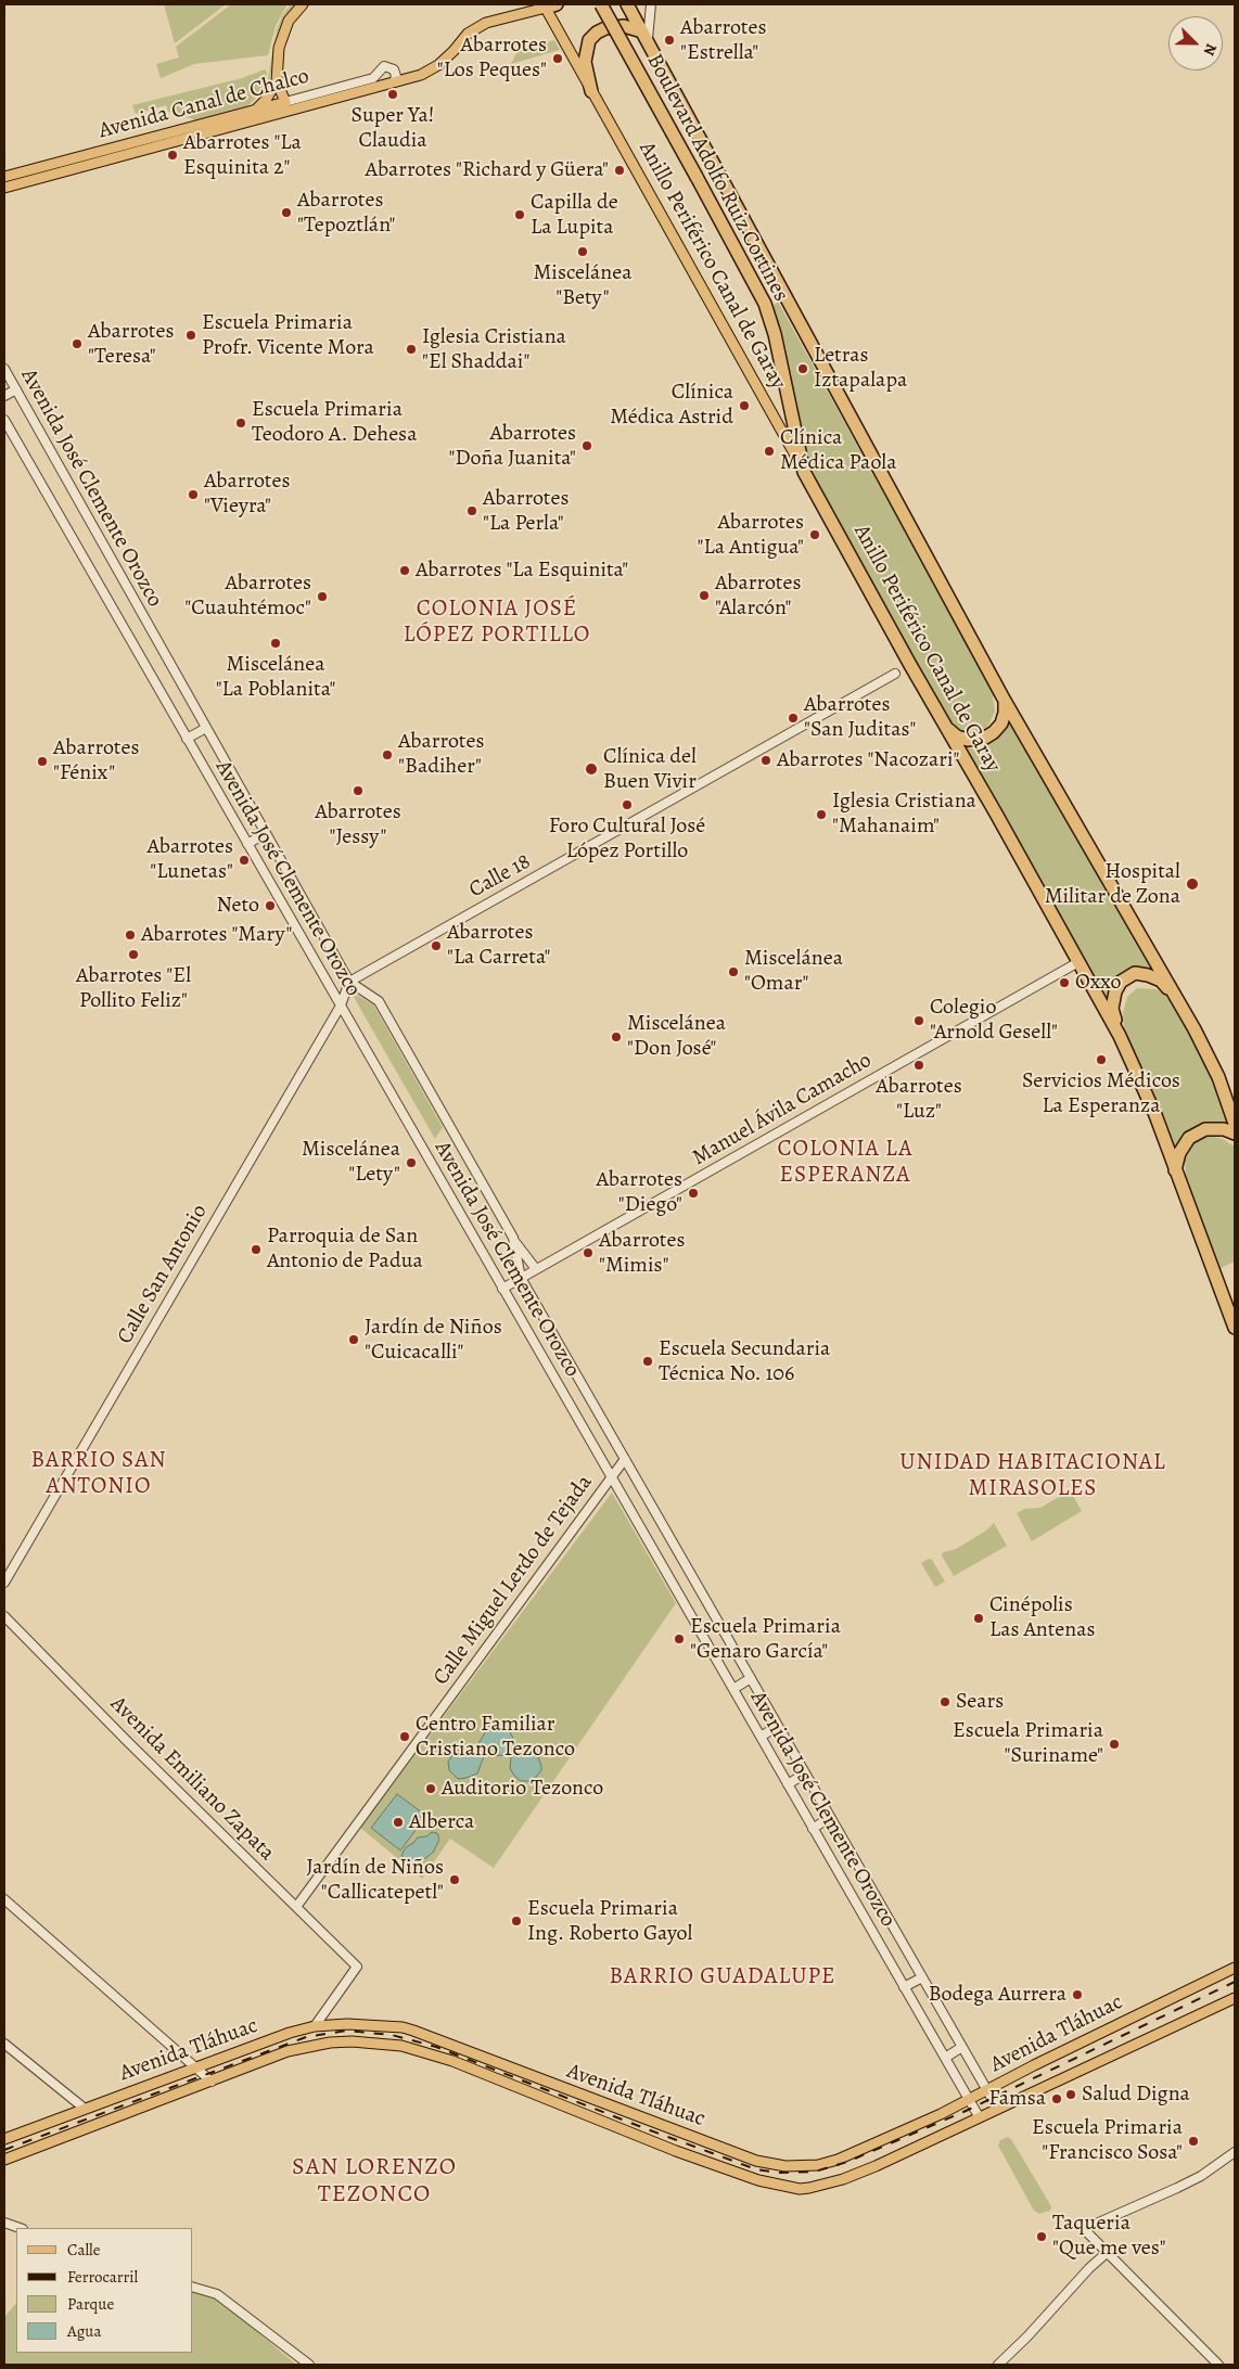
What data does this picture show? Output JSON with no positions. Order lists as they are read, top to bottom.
{
  "streets": {
    "highway": ["Boulevard Adolfo Ruiz Cortines", "Anillo Periférico Canal de Garay"],
    "main road": ["Avenida Canal de Chalco", "Avenida Tláhuac"],
    "street": [
      "Avenida José Clemente Orozco",
      "Calle 18",
      "Manuel Ávila Camacho",
      "Calle San Antonio",
      "Calle Miguel Lerdo de Tejada",
      "Avenida Emiliano Zapata"
    ]
  },
  "crossings": [
    ["Avenida Canal de Chalco", "Anillo Periférico Canal de Garay"],
    ["Boulevard Adolfo Ruiz Cortines", "Anillo Periférico Canal de Garay"],
    ["Anillo Periférico Canal de Garay", "Manuel Ávila Camacho"],
    ["Avenida José Clemente Orozco", "Calle 18"],
    ["Avenida José Clemente Orozco", "Manuel Ávila Camacho"],
    ["Avenida José Clemente Orozco", "Calle San Antonio"],
    ["Avenida José Clemente Orozco", "Calle Miguel Lerdo de Tejada"],
    ["Avenida José Clemente Orozco", "Avenida Tláhuac"],
    ["Calle 18", "Calle San Antonio"],
    ["Calle Miguel Lerdo de Tejada", "Avenida Emiliano Zapata"],
    ["Avenida Emiliano Zapata", "Avenida Tláhuac"]
  ],
  "districts": [
    "COLONIA JOSÉ LÓPEZ PORTILLO",
    "COLONIA LA ESPERANZA",
    "BARRIO SAN ANTONIO",
    "UNIDAD HABITACIONAL MIRASOLES",
    "BARRIO GUADALUPE",
    "SAN LORENZO TEZONCO"
  ],
  "places": [
    "Abarrotes \"Estrella\"",
    "Abarrotes \"Los Peques\"",
    "Super Ya! Claudia",
    "Abarrotes \"La Esquinita 2\"",
    "Abarrotes \"Richard y Güera\"",
    "Abarrotes \"Tepoztlán\"",
    "Capilla de La Lupita",
    "Miscelánea \"Bety\"",
    "Escuela Primaria Profr. Vicente Mora",
    "Abarrotes \"Teresa\"",
    "Iglesia Cristiana \"El Shaddai\"",
    "Letras Iztapalapa",
    "Clínica Médica Astrid",
    "Escuela Primaria Teodoro A. Dehesa",
    "Abarrotes \"Doña Juanita\"",
    "Clínica Médica Paola",
    "Abarrotes \"Vieyra\"",
    "Abarrotes \"La Perla\"",
    "Abarrotes \"La Antigua\"",
    "Abarrotes \"La Esquinita\"",
    "Abarrotes \"Alarcón\"",
    "Abarrotes \"Cuauhtémoc\"",
    "Miscelánea \"La Poblanita\"",
    "Abarrotes \"San Juditas\"",
    "Abarrotes \"Badiher\"",
    "Abarrotes \"Nacozari\"",
    "Abarrotes \"Fénix\"",
    "Clínica del Buen Vivir",
    "Abarrotes \"Jessy\"",
    "Foro Cultural José López Portillo",
    "Iglesia Cristiana \"Mahanaim\"",
    "Abarrotes \"Lunetas\"",
    "Hospital Militar de Zona",
    "Neto",
    "Abarrotes \"Mary\"",
    "Abarrotes \"La Carreta\"",
    "Abarrotes \"El Pollito Feliz\"",
    "Miscelánea \"Omar\"",
    "Oxxo",
    "Colegio \"Arnold Gesell\"",
    "Miscelánea \"Don José\"",
    "Servicios Médicos La Esperanza",
    "Abarrotes \"Luz\"",
    "Miscelánea \"Lety\"",
    "Abarrotes \"Diego\"",
    "Parroquia de San Antonio de Padua",
    "Abarrotes \"Mimis\"",
    "Jardín de Niños \"Cuicacalli\"",
    "Escuela Secundaria Técnica No. 106",
    "Cinépolis Las Antenas",
    "Escuela Primaria \"Genaro García\"",
    "Sears",
    "Centro Familiar Cristiano Tezonco",
    "Escuela Primaria \"Suriname\"",
    "Auditorio Tezonco",
    "Alberca",
    "Jardín de Niños \"Callicatepetl\"",
    "Escuela Primaria Ing. Roberto Gayol",
    "Bodega Aurrera",
    "Salud Digna",
    "Famsa",
    "Escuela Primaria \"Francisco Sosa\"",
    "Taqueria \"Que me ves\""
  ],
  "legend": [
    "Calle",
    "Ferrocarril",
    "Parque",
    "Agua"
  ],
  "north": "bottom right"
}
